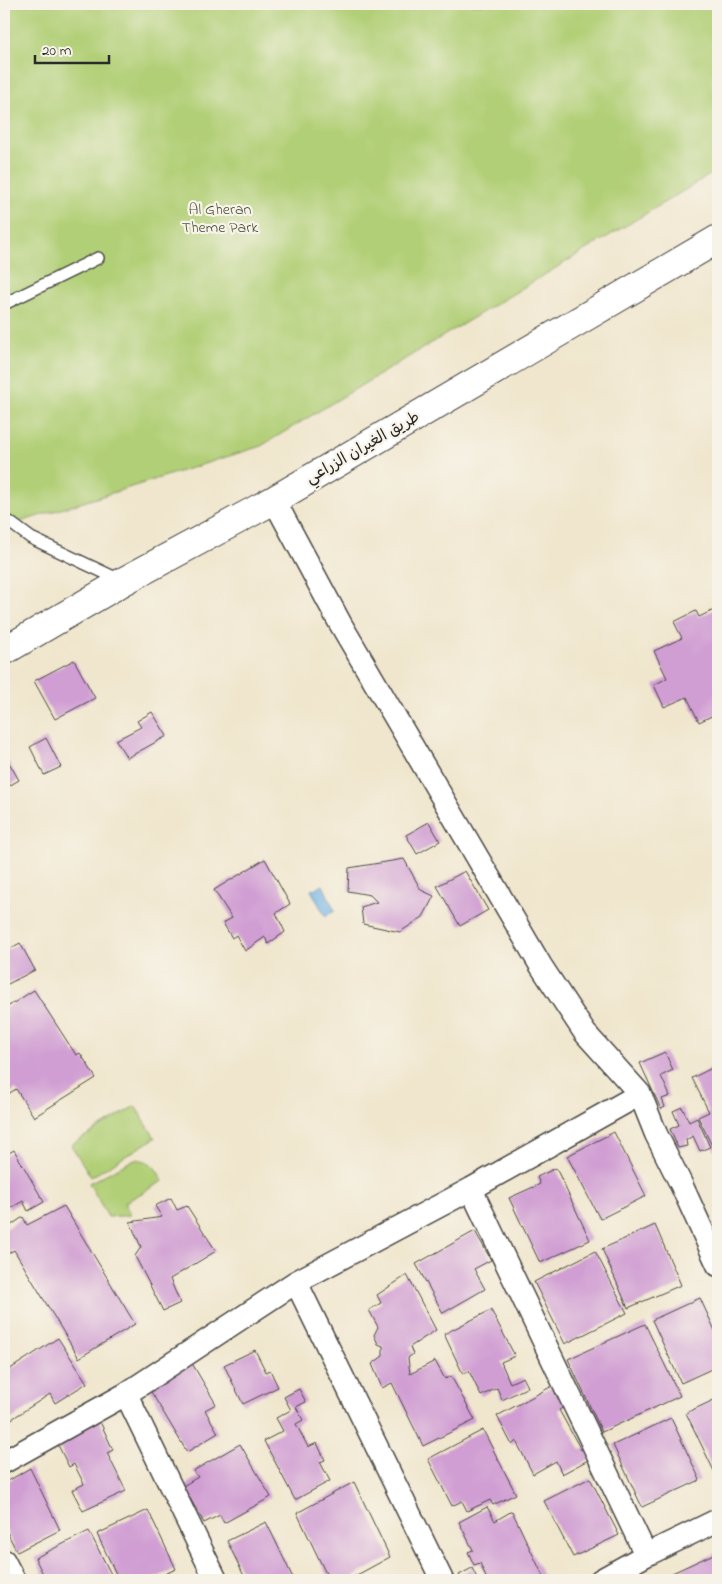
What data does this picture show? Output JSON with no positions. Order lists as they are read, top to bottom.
{
  "streets": {
    "street": ["طريق الغيران الزراعي"]
  },
  "parks": ["Al Gheran Theme Park"],
  "scale_bar": "20 m"
}
